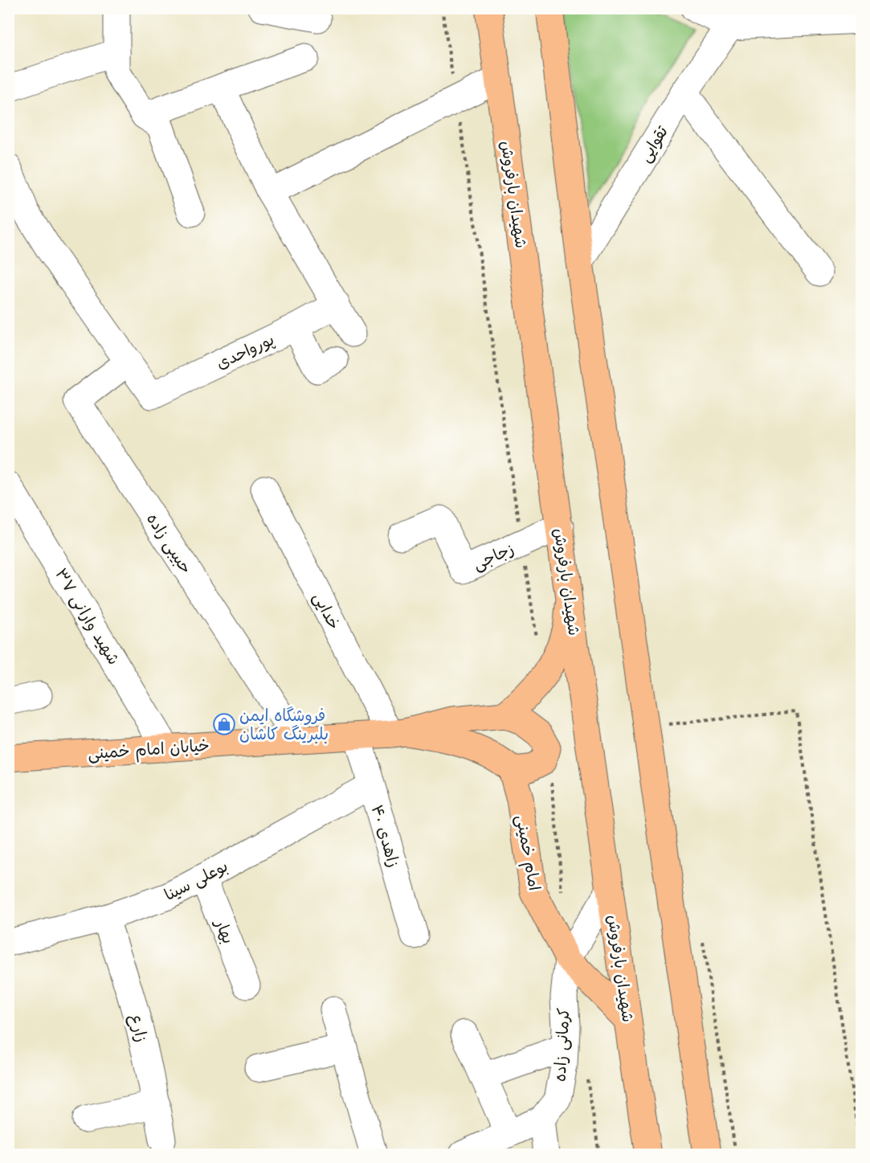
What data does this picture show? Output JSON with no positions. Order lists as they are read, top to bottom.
{
  "streets": {
    "main road": ["شهیدان بارفروش", "خیابان امام خمینی", "امام خمینی"],
    "street": [
      "تقوایی",
      "پورواحدی",
      "حبیبی زاده",
      "زجاجی",
      "خدایی",
      "شهید وارانی ۳۷",
      "زاهدی ۴۰",
      "بوعلی سینا",
      "بهار",
      "زارع",
      "کرمانی زاده"
    ]
  },
  "crossings": [
    ["شهیدان بارفروش", "زجاجی"],
    ["شهیدان بارفروش", "امام خمینی"],
    ["شهیدان بارفروش", "کرمانی زاده"],
    ["پورواحدی", "حبیبی زاده"],
    ["حبیبی زاده", "خیابان امام خمینی"],
    ["خدایی", "خیابان امام خمینی"],
    ["شهید وارانی ۳۷", "خیابان امام خمینی"],
    ["خیابان امام خمینی", "زاهدی ۴۰"],
    ["زاهدی ۴۰", "بوعلی سینا"],
    ["امام خمینی", "کرمانی زاده"],
    ["بوعلی سینا", "بهار"],
    ["بوعلی سینا", "زارع"]
  ],
  "places": {
    "shop": ["فروشگاه ایمن بلبرینگ کاشان"]
  }
}
